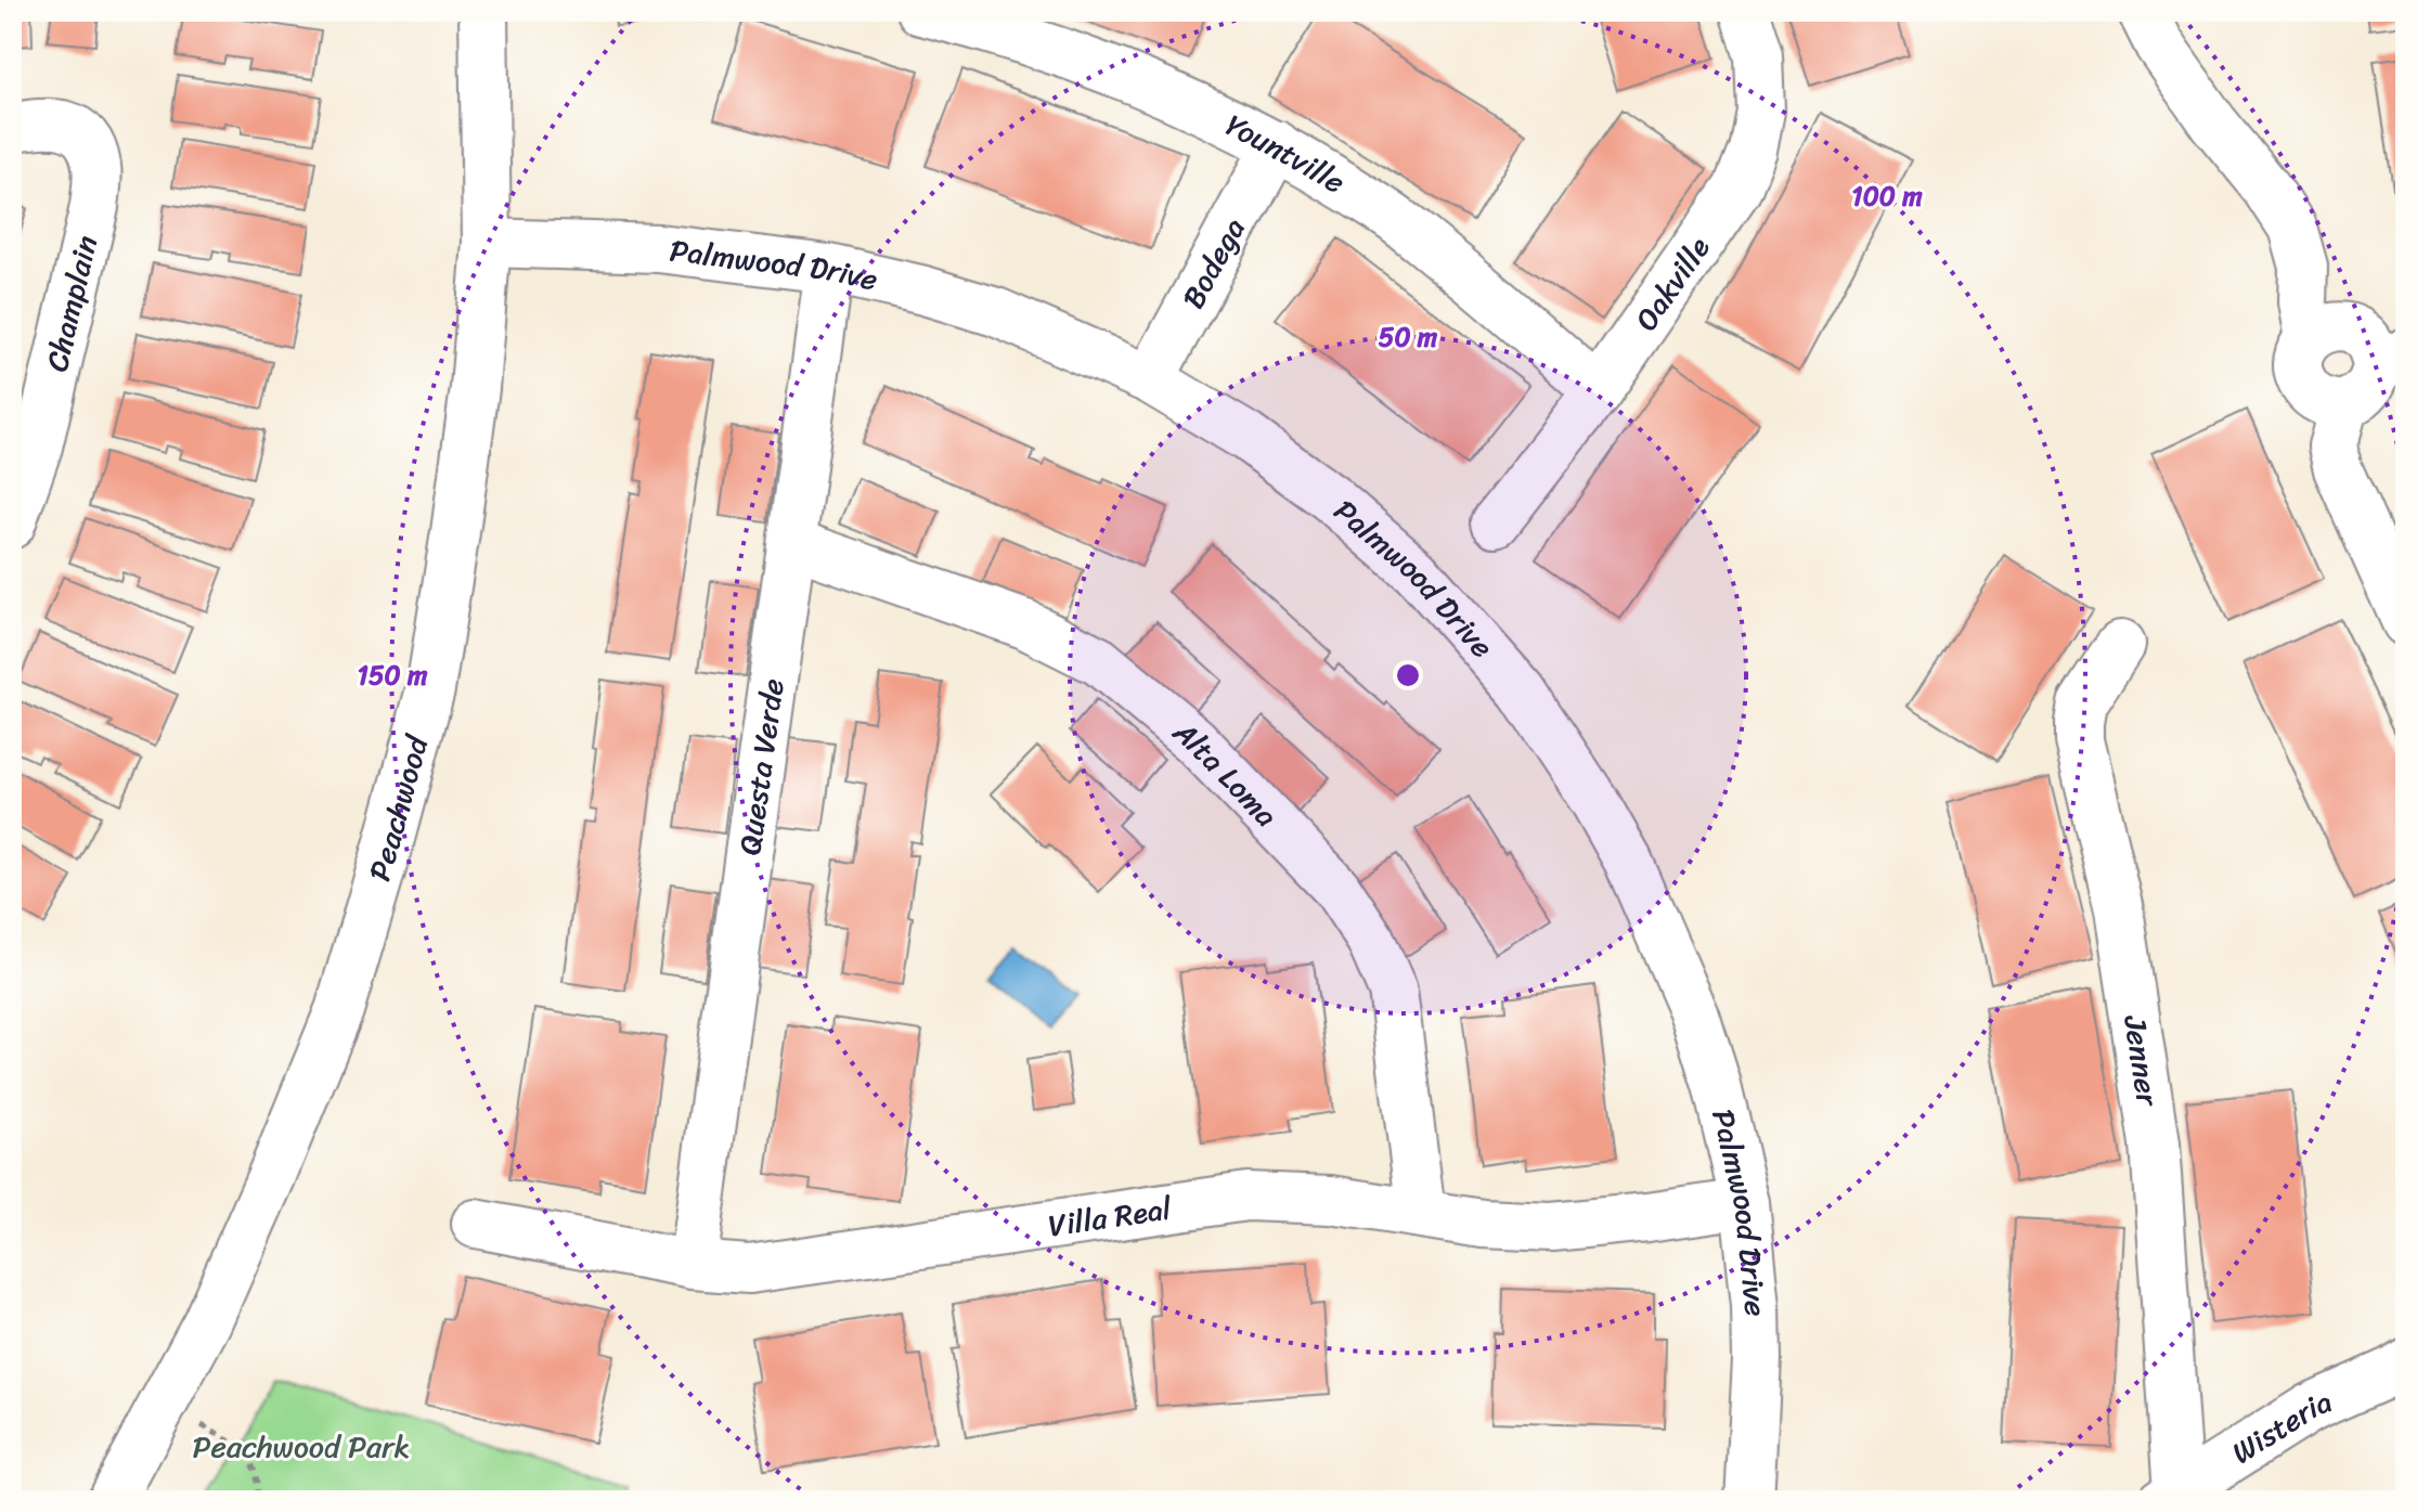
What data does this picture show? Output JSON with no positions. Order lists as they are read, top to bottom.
{
  "streets": {
    "street": [
      "Yountville",
      "Bodega",
      "Palmwood Drive",
      "Oakville",
      "Champlain",
      "Questa Verde",
      "Alta Loma",
      "Peachwood",
      "Jenner",
      "Villa Real",
      "Wisteria"
    ]
  },
  "crossings": [
    ["Yountville", "Bodega"],
    ["Yountville", "Oakville"],
    ["Bodega", "Palmwood Drive"],
    ["Palmwood Drive", "Questa Verde"],
    ["Palmwood Drive", "Peachwood"],
    ["Palmwood Drive", "Villa Real"],
    ["Questa Verde", "Alta Loma"],
    ["Questa Verde", "Villa Real"],
    ["Alta Loma", "Villa Real"],
    ["Jenner", "Wisteria"]
  ],
  "parks": ["Peachwood Park"],
  "rings": ["100 m", "50 m", "150 m"]
}
